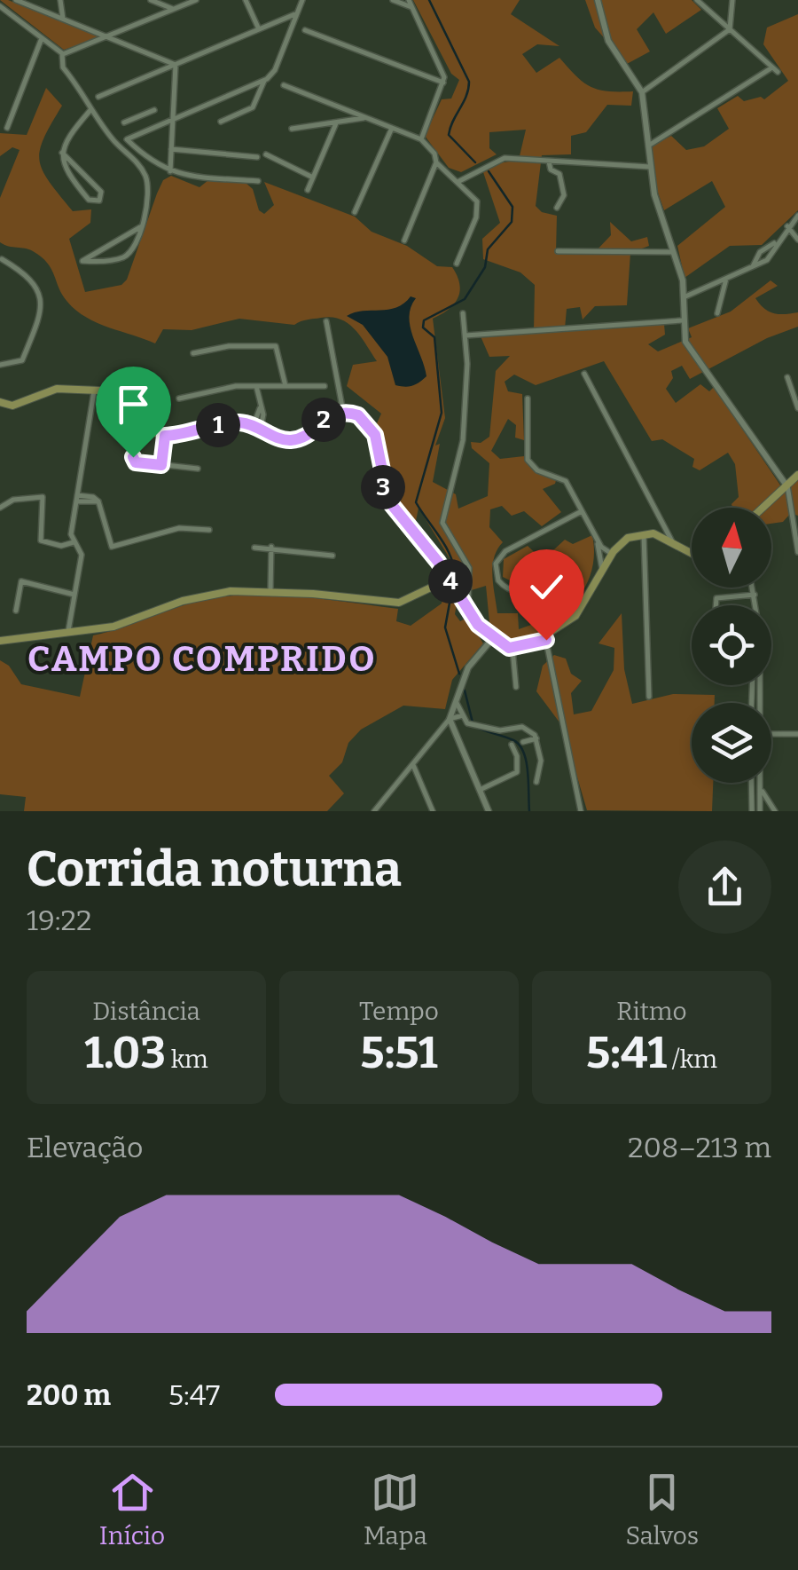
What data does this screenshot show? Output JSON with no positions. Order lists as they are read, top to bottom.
{
  "districts": ["CAMPO COMPRIDO"],
  "north": "top",
  "page": {
    "pins": [
      "2",
      "1",
      "3",
      "4"
    ],
    "heading": ["Corrida noturna", "19:22"],
    "stats": [
      ["Distância", "1.03 km"],
      ["Tempo", "5:51"],
      ["Ritmo", "5:41 /km"]
    ],
    "chart": ["Elevação", "208–213 m"],
    "list": [
      {
        "name": "200 m",
        "note": "5:47"
      }
    ],
    "tabs": ["Início", "Mapa", "Salvos"]
  }
}
